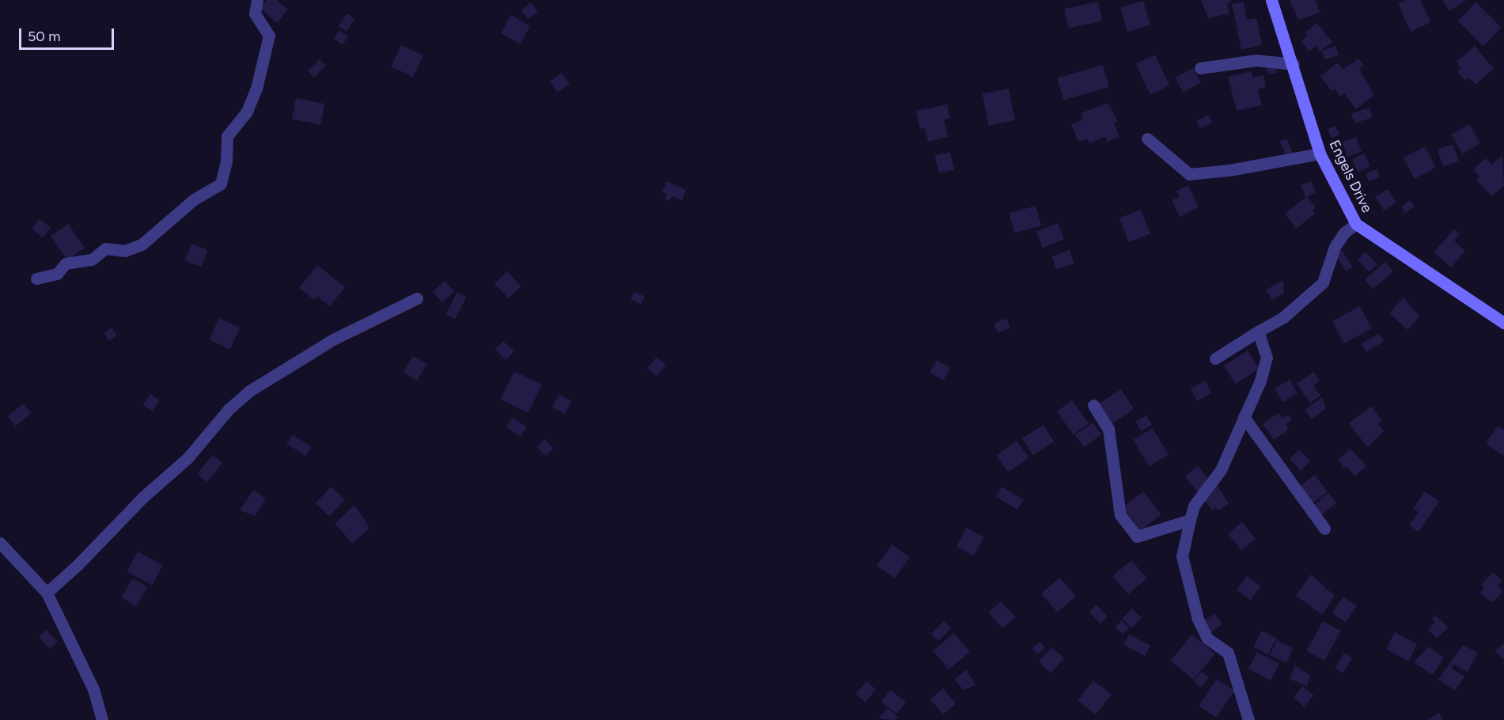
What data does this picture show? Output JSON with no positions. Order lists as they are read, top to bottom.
{
  "streets": {
    "street": ["Engels Drive"]
  },
  "scale_bar": "50 m"
}
